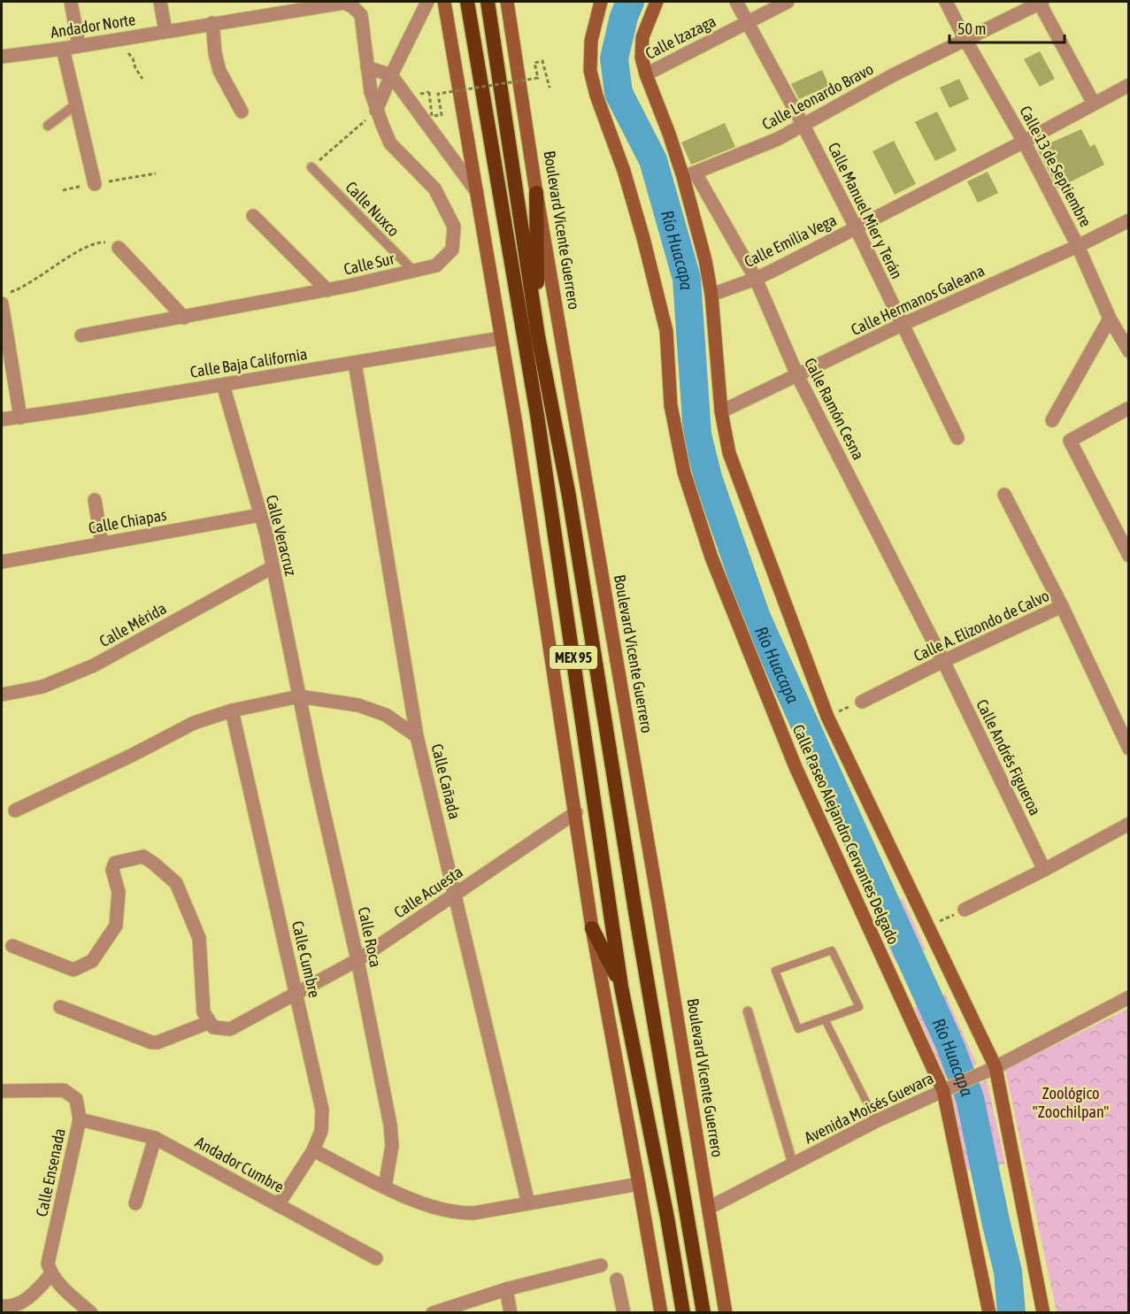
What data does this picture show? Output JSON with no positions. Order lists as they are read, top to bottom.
{
  "streets": {
    "highway": ["MEX 95"],
    "main road": ["Boulevard Vicente Guerrero", "Calle Paseo Alejandro Cervantes Delgado"],
    "street": [
      "Andador Norte",
      "Calle Izazaga",
      "Calle Leonardo Bravo",
      "Calle 13 de Septiembre",
      "Calle Nuxco",
      "Calle Manuel Mier y Terán",
      "Calle Emilia Vega",
      "Calle Sur",
      "Calle Hermanos Galeana",
      "Calle Baja California",
      "Calle Ramón Cesna",
      "Calle Chiapas",
      "Calle Veracruz",
      "Calle Mérida",
      "Calle A. Elizondo de Calvo",
      "Calle Andrés Figueroa",
      "Calle Cañada",
      "Calle Acuesta",
      "Calle Roca",
      "Calle Cumbre",
      "Avenida Moisés Guevara",
      "Andador Cumbre",
      "Calle Ensenada"
    ]
  },
  "crossings": [
    ["Andador Norte", "Calle Sur"],
    ["Calle Izazaga", "Calle Manuel Mier y Terán"],
    ["Calle Leonardo Bravo", "Calle 13 de Septiembre"],
    ["Calle Leonardo Bravo", "Calle Manuel Mier y Terán"],
    ["Calle Leonardo Bravo", "Calle Ramón Cesna"],
    ["Calle 13 de Septiembre", "Calle Emilia Vega"],
    ["Calle 13 de Septiembre", "Calle Hermanos Galeana"],
    ["Calle Nuxco", "Calle Sur"],
    ["Calle Manuel Mier y Terán", "Calle Emilia Vega"],
    ["Calle Manuel Mier y Terán", "Calle Hermanos Galeana"],
    ["Boulevard Vicente Guerrero", "Avenida Moisés Guevara"],
    ["Calle Emilia Vega", "Calle Ramón Cesna"],
    ["Calle Hermanos Galeana", "Calle Ramón Cesna"],
    ["Calle Baja California", "Calle Veracruz"],
    ["Calle Baja California", "Calle Cañada"],
    ["Calle Ramón Cesna", "Calle A. Elizondo de Calvo"],
    ["Calle Ramón Cesna", "Calle Andrés Figueroa"],
    ["Calle Chiapas", "Calle Veracruz"],
    ["Calle Veracruz", "Calle Mérida"],
    ["Calle Veracruz", "Calle Roca"],
    ["Calle A. Elizondo de Calvo", "Calle Andrés Figueroa"],
    ["Calle Cañada", "Calle Acuesta"],
    ["Calle Paseo Alejandro Cervantes Delgado", "Avenida Moisés Guevara"],
    ["Calle Acuesta", "Calle Roca"],
    ["Calle Acuesta", "Calle Cumbre"],
    ["Calle Cumbre", "Andador Cumbre"],
    ["Andador Cumbre", "Calle Ensenada"]
  ],
  "water": ["Río Huacapa"],
  "parks": ["Zoológico \"Zoochilpan\""],
  "scale_bar": "50 m"
}
